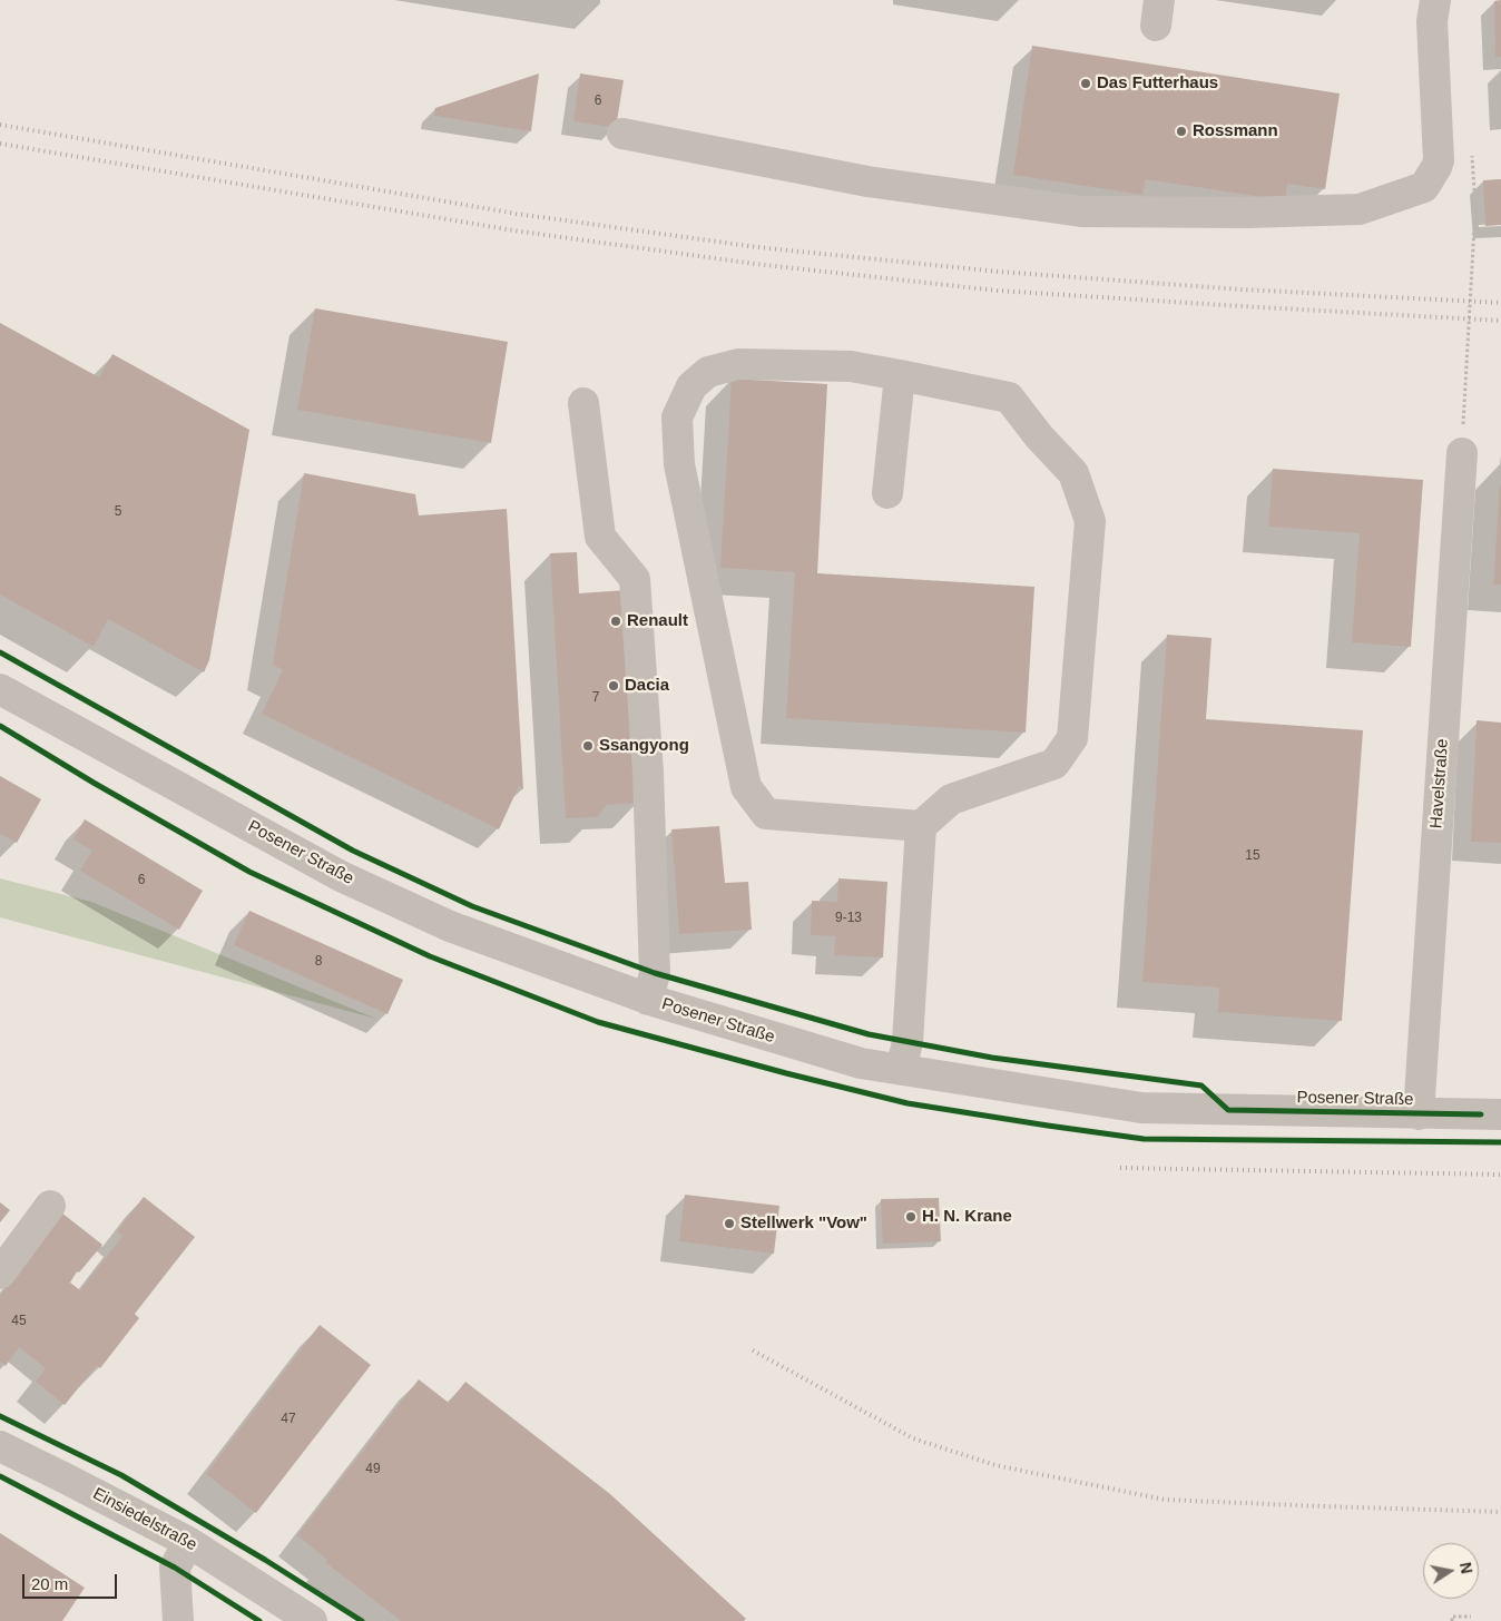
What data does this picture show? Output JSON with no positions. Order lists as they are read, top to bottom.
{
  "streets": {
    "street": ["Havelstraße", "Posener Straße", "Einsiedelstraße"]
  },
  "crossings": [
    ["Havelstraße", "Posener Straße"]
  ],
  "places": [
    "Das Futterhaus",
    "Rossmann",
    "Renault",
    "Dacia",
    "Ssangyong",
    "H. N. Krane",
    "Stellwerk \"Vow\""
  ],
  "house_numbers": [
    "6",
    "5",
    "7",
    "15",
    "6",
    "9-13",
    "8",
    "45",
    "47",
    "49"
  ],
  "scale_bar": "20 m",
  "north": "right"
}
